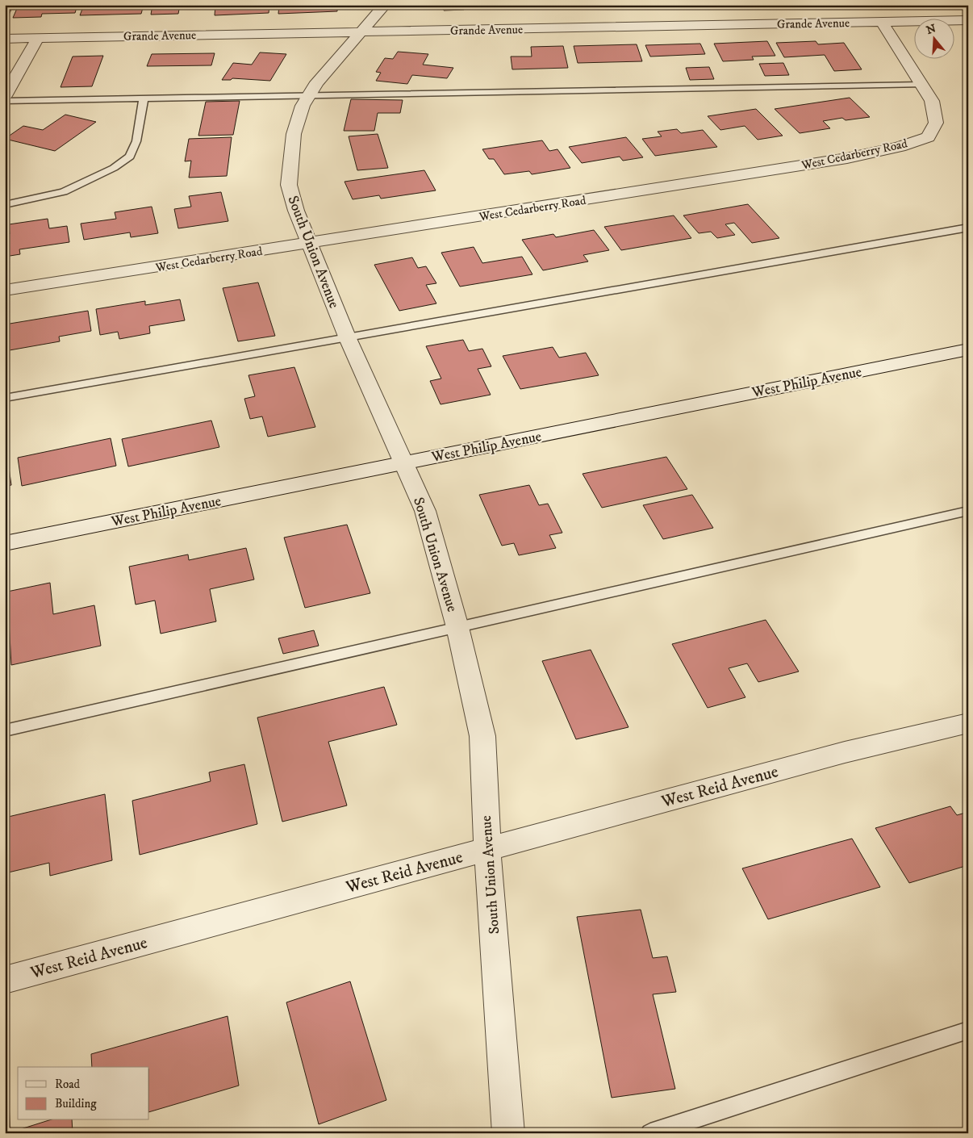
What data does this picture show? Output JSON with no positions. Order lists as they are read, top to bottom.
{
  "streets": {
    "street": [
      "Grande Avenue",
      "West Cedarberry Road",
      "South Union Avenue",
      "West Philip Avenue",
      "West Reid Avenue"
    ]
  },
  "crossings": [
    ["Grande Avenue", "West Cedarberry Road"],
    ["Grande Avenue", "South Union Avenue"],
    ["West Cedarberry Road", "South Union Avenue"],
    ["South Union Avenue", "West Philip Avenue"],
    ["South Union Avenue", "West Reid Avenue"]
  ],
  "legend": ["Road", "Building"],
  "north": "top"
}
